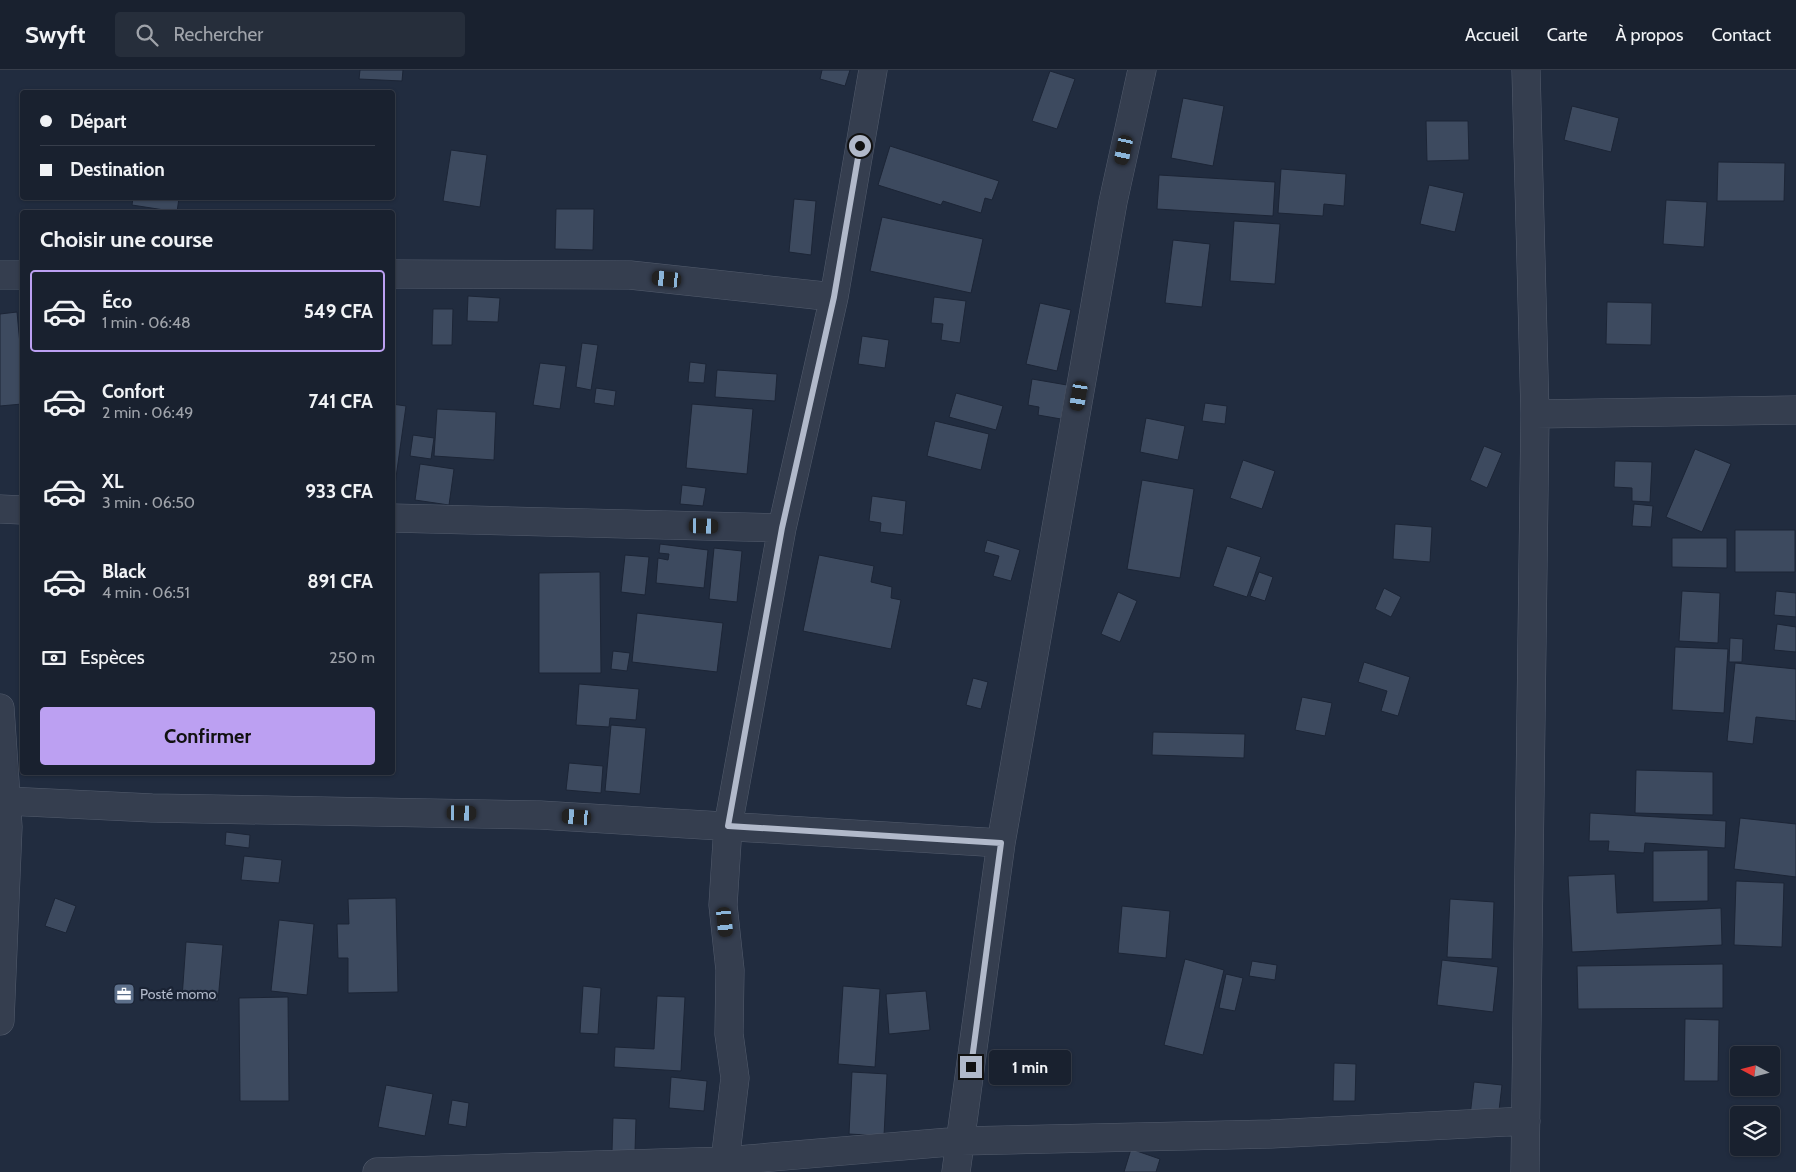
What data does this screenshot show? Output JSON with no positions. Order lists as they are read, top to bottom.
{
  "places": {
    "office": ["Posté momo"]
  },
  "north": "left",
  "page": {
    "header": "Swyft",
    "search": "Rechercher",
    "nav": [
      "Accueil",
      "Carte",
      "À propos",
      "Contact"
    ],
    "banner": ["Départ", "Destination"],
    "heading": "Choisir une course",
    "list": [
      {
        "name": "Éco",
        "note": "1 min · 06:48",
        "value": "549 CFA"
      },
      {
        "name": "Confort",
        "note": "2 min · 06:49",
        "value": "741 CFA"
      },
      {
        "name": "XL",
        "note": "3 min · 06:50",
        "value": "933 CFA"
      },
      {
        "name": "Black",
        "note": "4 min · 06:51",
        "value": "891 CFA"
      }
    ],
    "pay": ["Espèces", "250 m"],
    "buttons": "Confirmer",
    "bubble": "1 min"
  }
}
